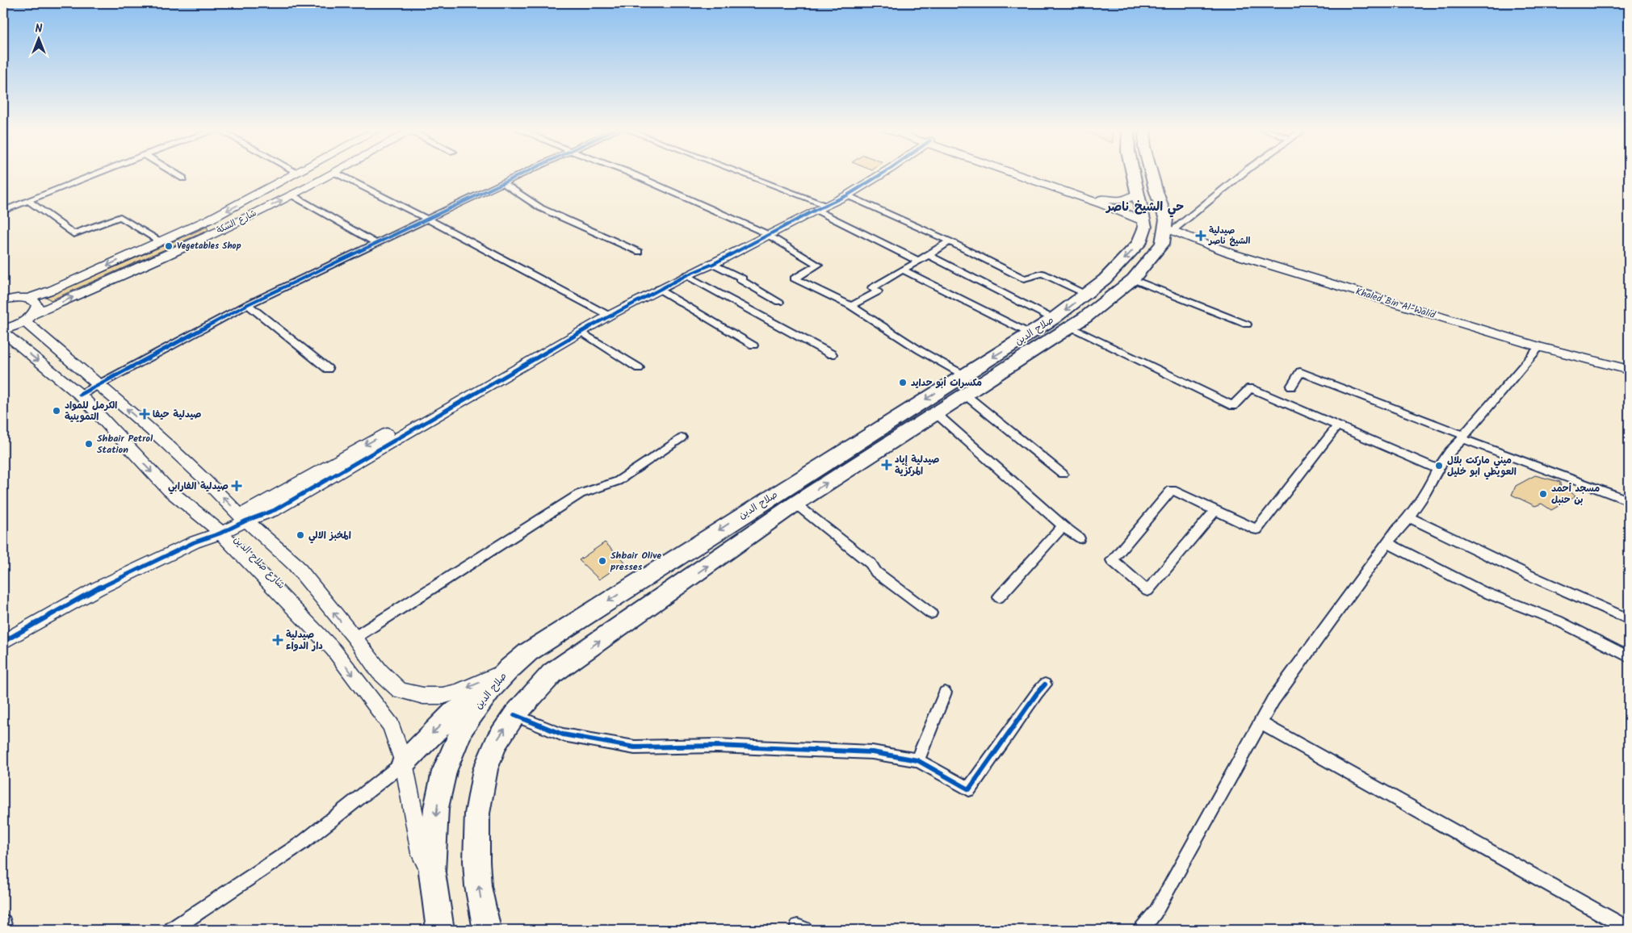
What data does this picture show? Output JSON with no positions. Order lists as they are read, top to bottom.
{
  "streets": {
    "highway": ["صلاح الدين"],
    "street": ["شارع السكة", "Khaled Bin Al-Walid", "شارع صلاح الدين"]
  },
  "crossings": [
    ["شارع السكة", "شارع صلاح الدين"],
    ["Khaled Bin Al-Walid", "صلاح الدين"],
    ["صلاح الدين", "شارع صلاح الدين"]
  ],
  "districts": ["حي الشيخ ناصر"],
  "places": {
    "health": [
      "صيدلية الشيخ ناصر",
      "صيدلية حيفا",
      "صيدلية إياد المركزية",
      "صيدلية الفارابي",
      "صيدلية دار الدواء"
    ],
    "other": [
      "Vegetables Shop",
      "مكسرات أبو حدايد",
      "الكرمل للمواد التموينية",
      "Shbair Petrol Station",
      "ميني ماركت بلال العويطي ابو خليل",
      "مسجد أحمد بن حنبل",
      "المخبز الالي",
      "Shbair Olive presses"
    ]
  },
  "north": "top"
}
